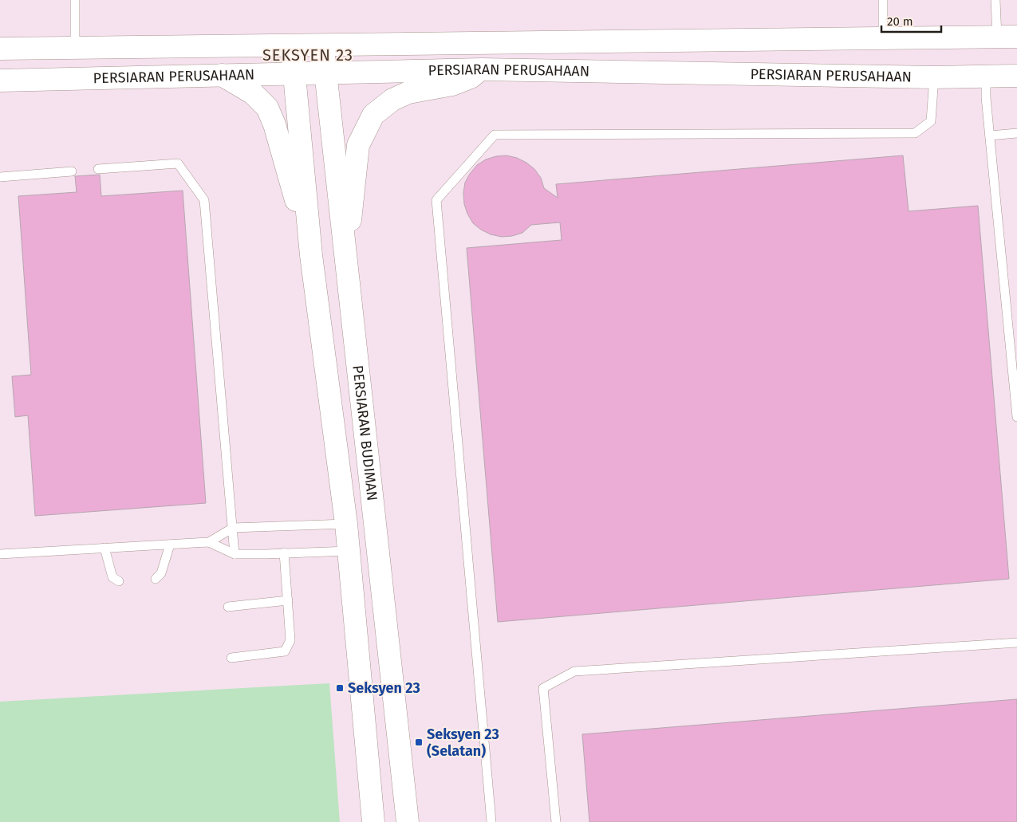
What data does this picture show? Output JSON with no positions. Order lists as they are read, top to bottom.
{
  "streets": {
    "main road": ["PERSIARAN PERUSAHAAN", "PERSIARAN BUDIMAN"]
  },
  "crossings": [
    ["PERSIARAN PERUSAHAAN", "PERSIARAN BUDIMAN"]
  ],
  "districts": ["SEKSYEN 23"],
  "places": {
    "transit": ["Seksyen 23", "Seksyen 23 (Selatan)"]
  },
  "scale_bar": "20 m"
}
